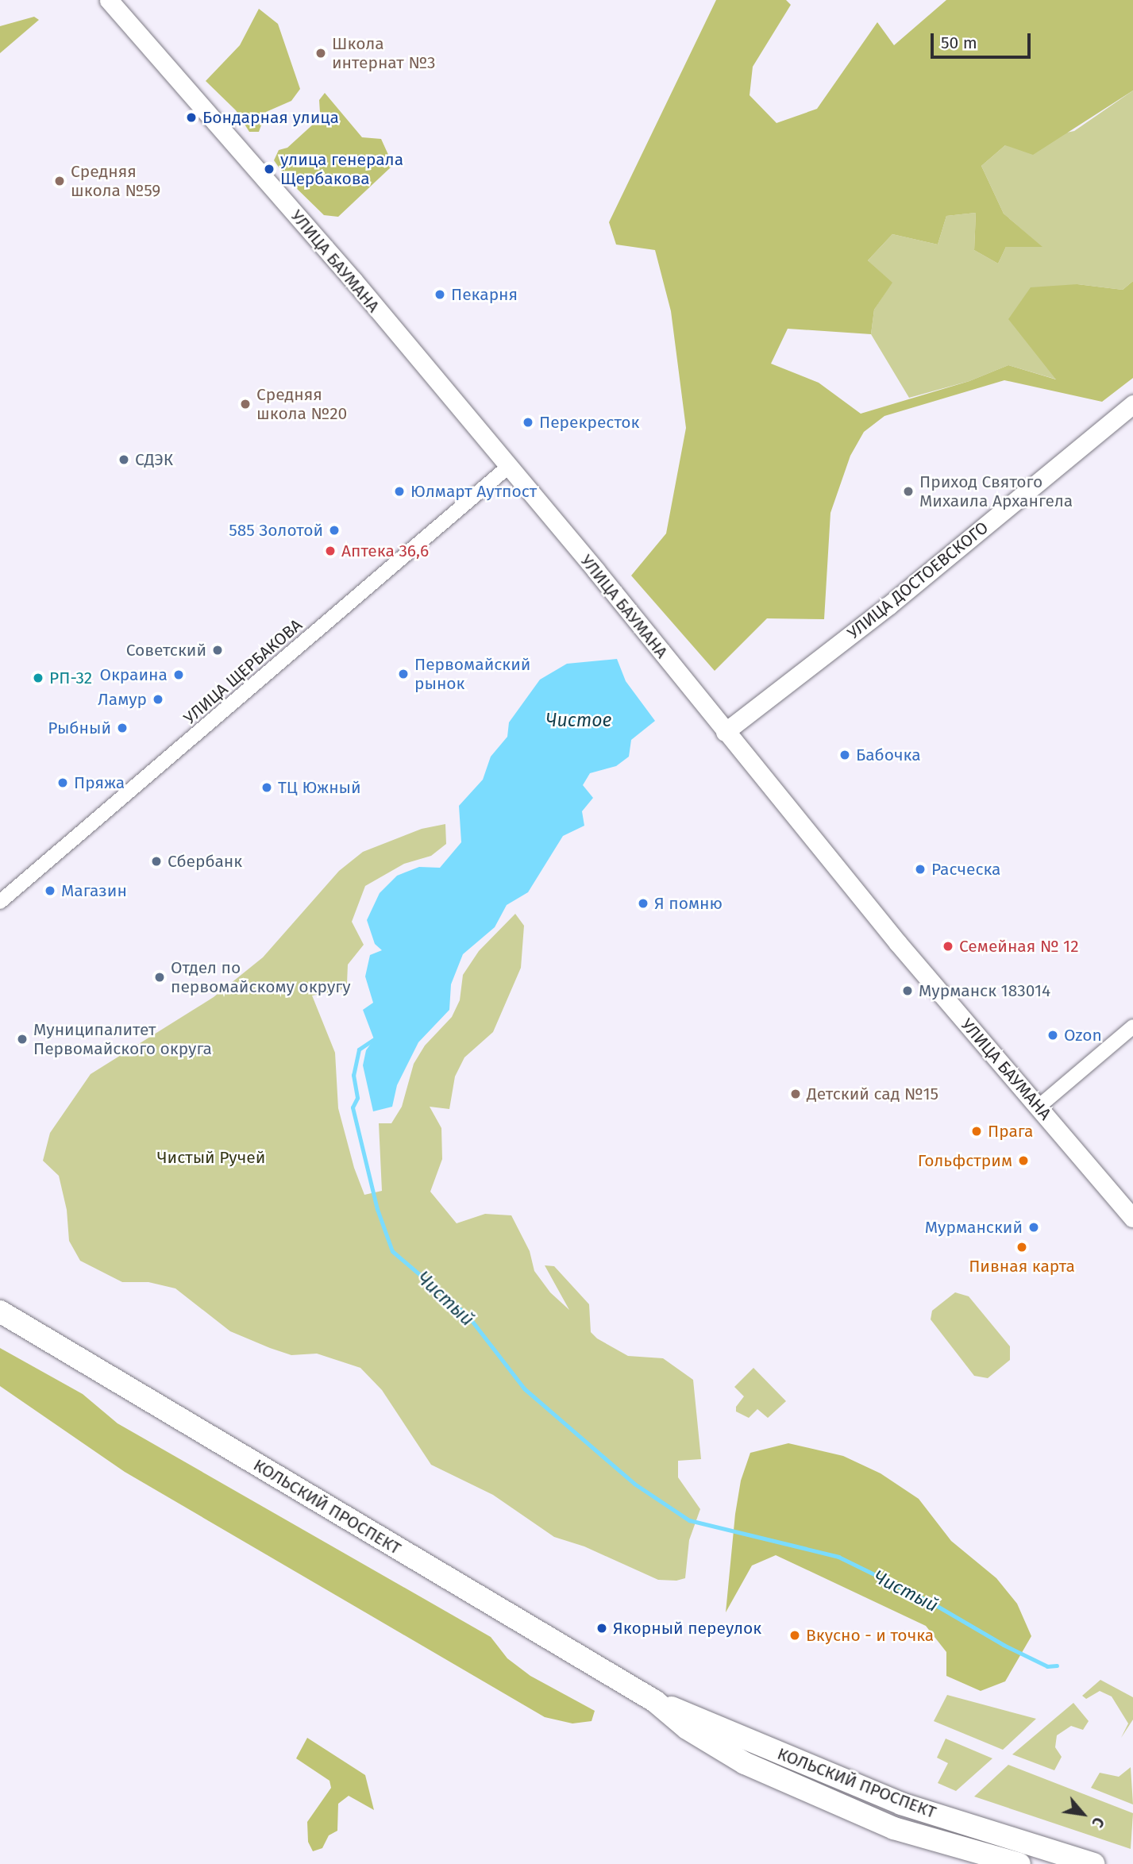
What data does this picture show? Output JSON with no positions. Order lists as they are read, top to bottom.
{
  "streets": {
    "main road": ["КОЛЬСКИЙ ПРОСПЕКТ"],
    "street": ["УЛИЦА БАУМАНА", "УЛИЦА ДОСТОЕВСКОГО", "УЛИЦА ЩЕРБАКОВА"]
  },
  "crossings": [
    ["УЛИЦА БАУМАНА", "УЛИЦА ДОСТОЕВСКОГО"],
    ["УЛИЦА БАУМАНА", "УЛИЦА ЩЕРБАКОВА"]
  ],
  "water": ["Чистое", "Чистый"],
  "parks": ["Чистый Ручей"],
  "places": [
    "Школа интернат №3",
    "Бондарная улица",
    "улица генерала Щербакова",
    "Средняя школа №59",
    "Пекарня",
    "Средняя школа №20",
    "Перекресток",
    "СДЭК",
    "Юлмарт Аутпост",
    "Приход Святого Михаила Архангела",
    "585 Золотой",
    "Аптека 36,6",
    "Советский",
    "Первомайский рынок",
    "Окраина",
    "РП-32",
    "Ламур",
    "Рыбный",
    "Бабочка",
    "Пряжа",
    "ТЦ Южный",
    "Сбербанк",
    "Расческа",
    "Магазин",
    "Я помню",
    "Семейная № 12",
    "Отдел по первомайскому округу",
    "Мурманск 183014",
    "Ozon",
    "Муниципалитет Первомайского округа",
    "Детский сад №15",
    "Прага",
    "Гольфстрим",
    "Мурманский",
    "Пивная карта",
    "Якорный переулок",
    "Вкусно - и точка"
  ],
  "scale_bar": "50 m",
  "north": "bottom right"
}
